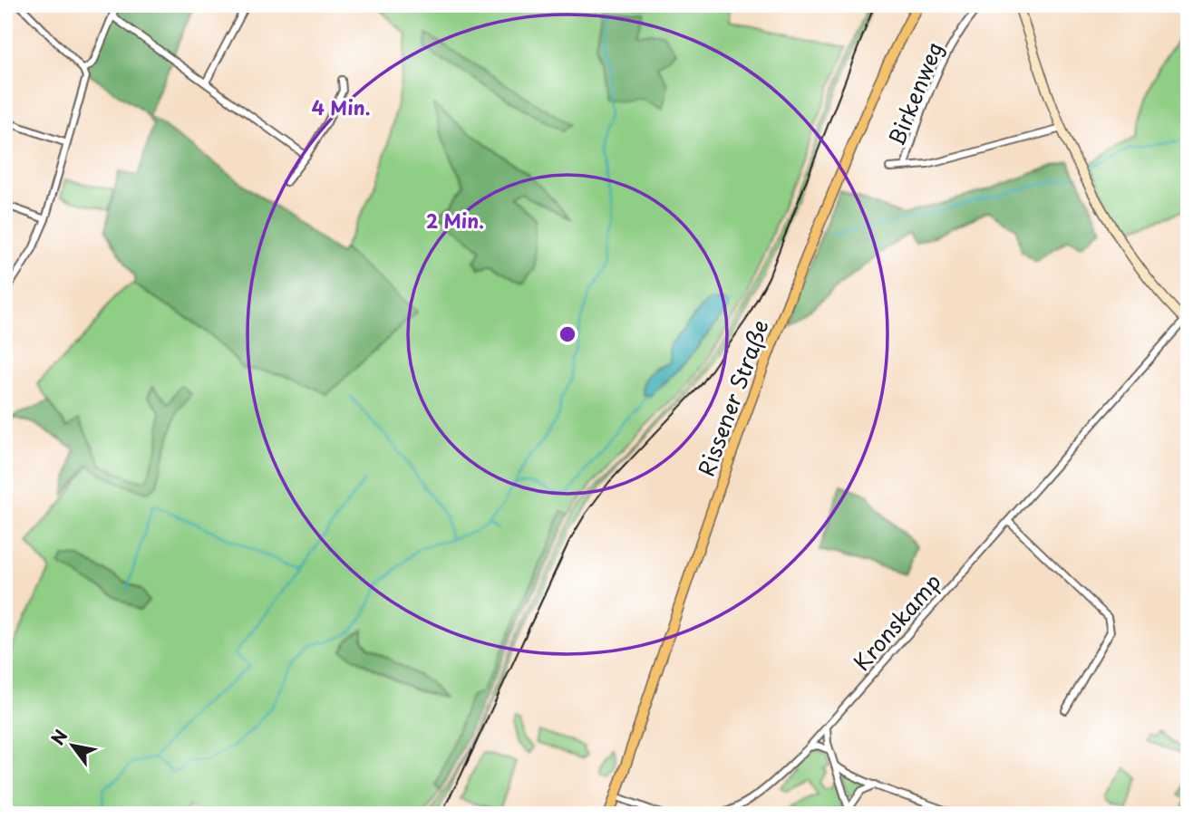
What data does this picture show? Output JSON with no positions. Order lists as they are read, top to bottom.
{
  "streets": {
    "main road": ["Rissener Straße"],
    "street": ["Birkenweg", "Kronskamp"]
  },
  "north": "top left",
  "rings": ["4 Min.", "2 Min."]
}
